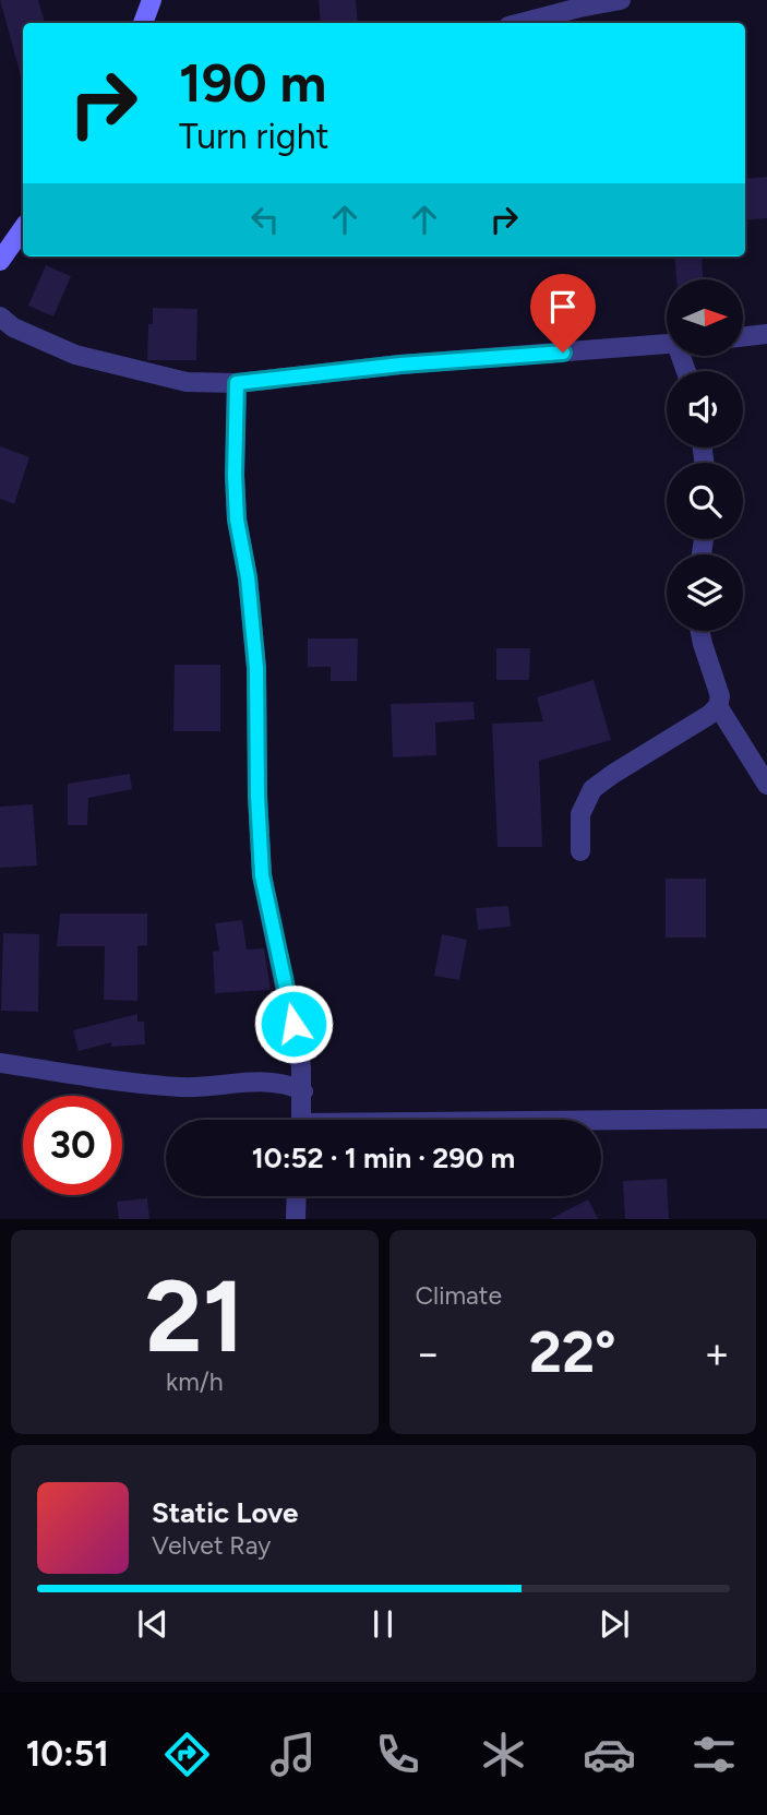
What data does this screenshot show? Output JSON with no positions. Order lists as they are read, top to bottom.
{
  "north": "right",
  "page": {
    "turn": ["190 m", "Turn right"],
    "limit": "30",
    "trip": "10:52 · 1 min · 290 m",
    "tile": [
      ["21", "km/h"],
      "Climate"
    ],
    "heat": ["−", "22°", "+"],
    "song": ["Static Love", "Velvet Ray"],
    "tabs": "10:51"
  }
}
